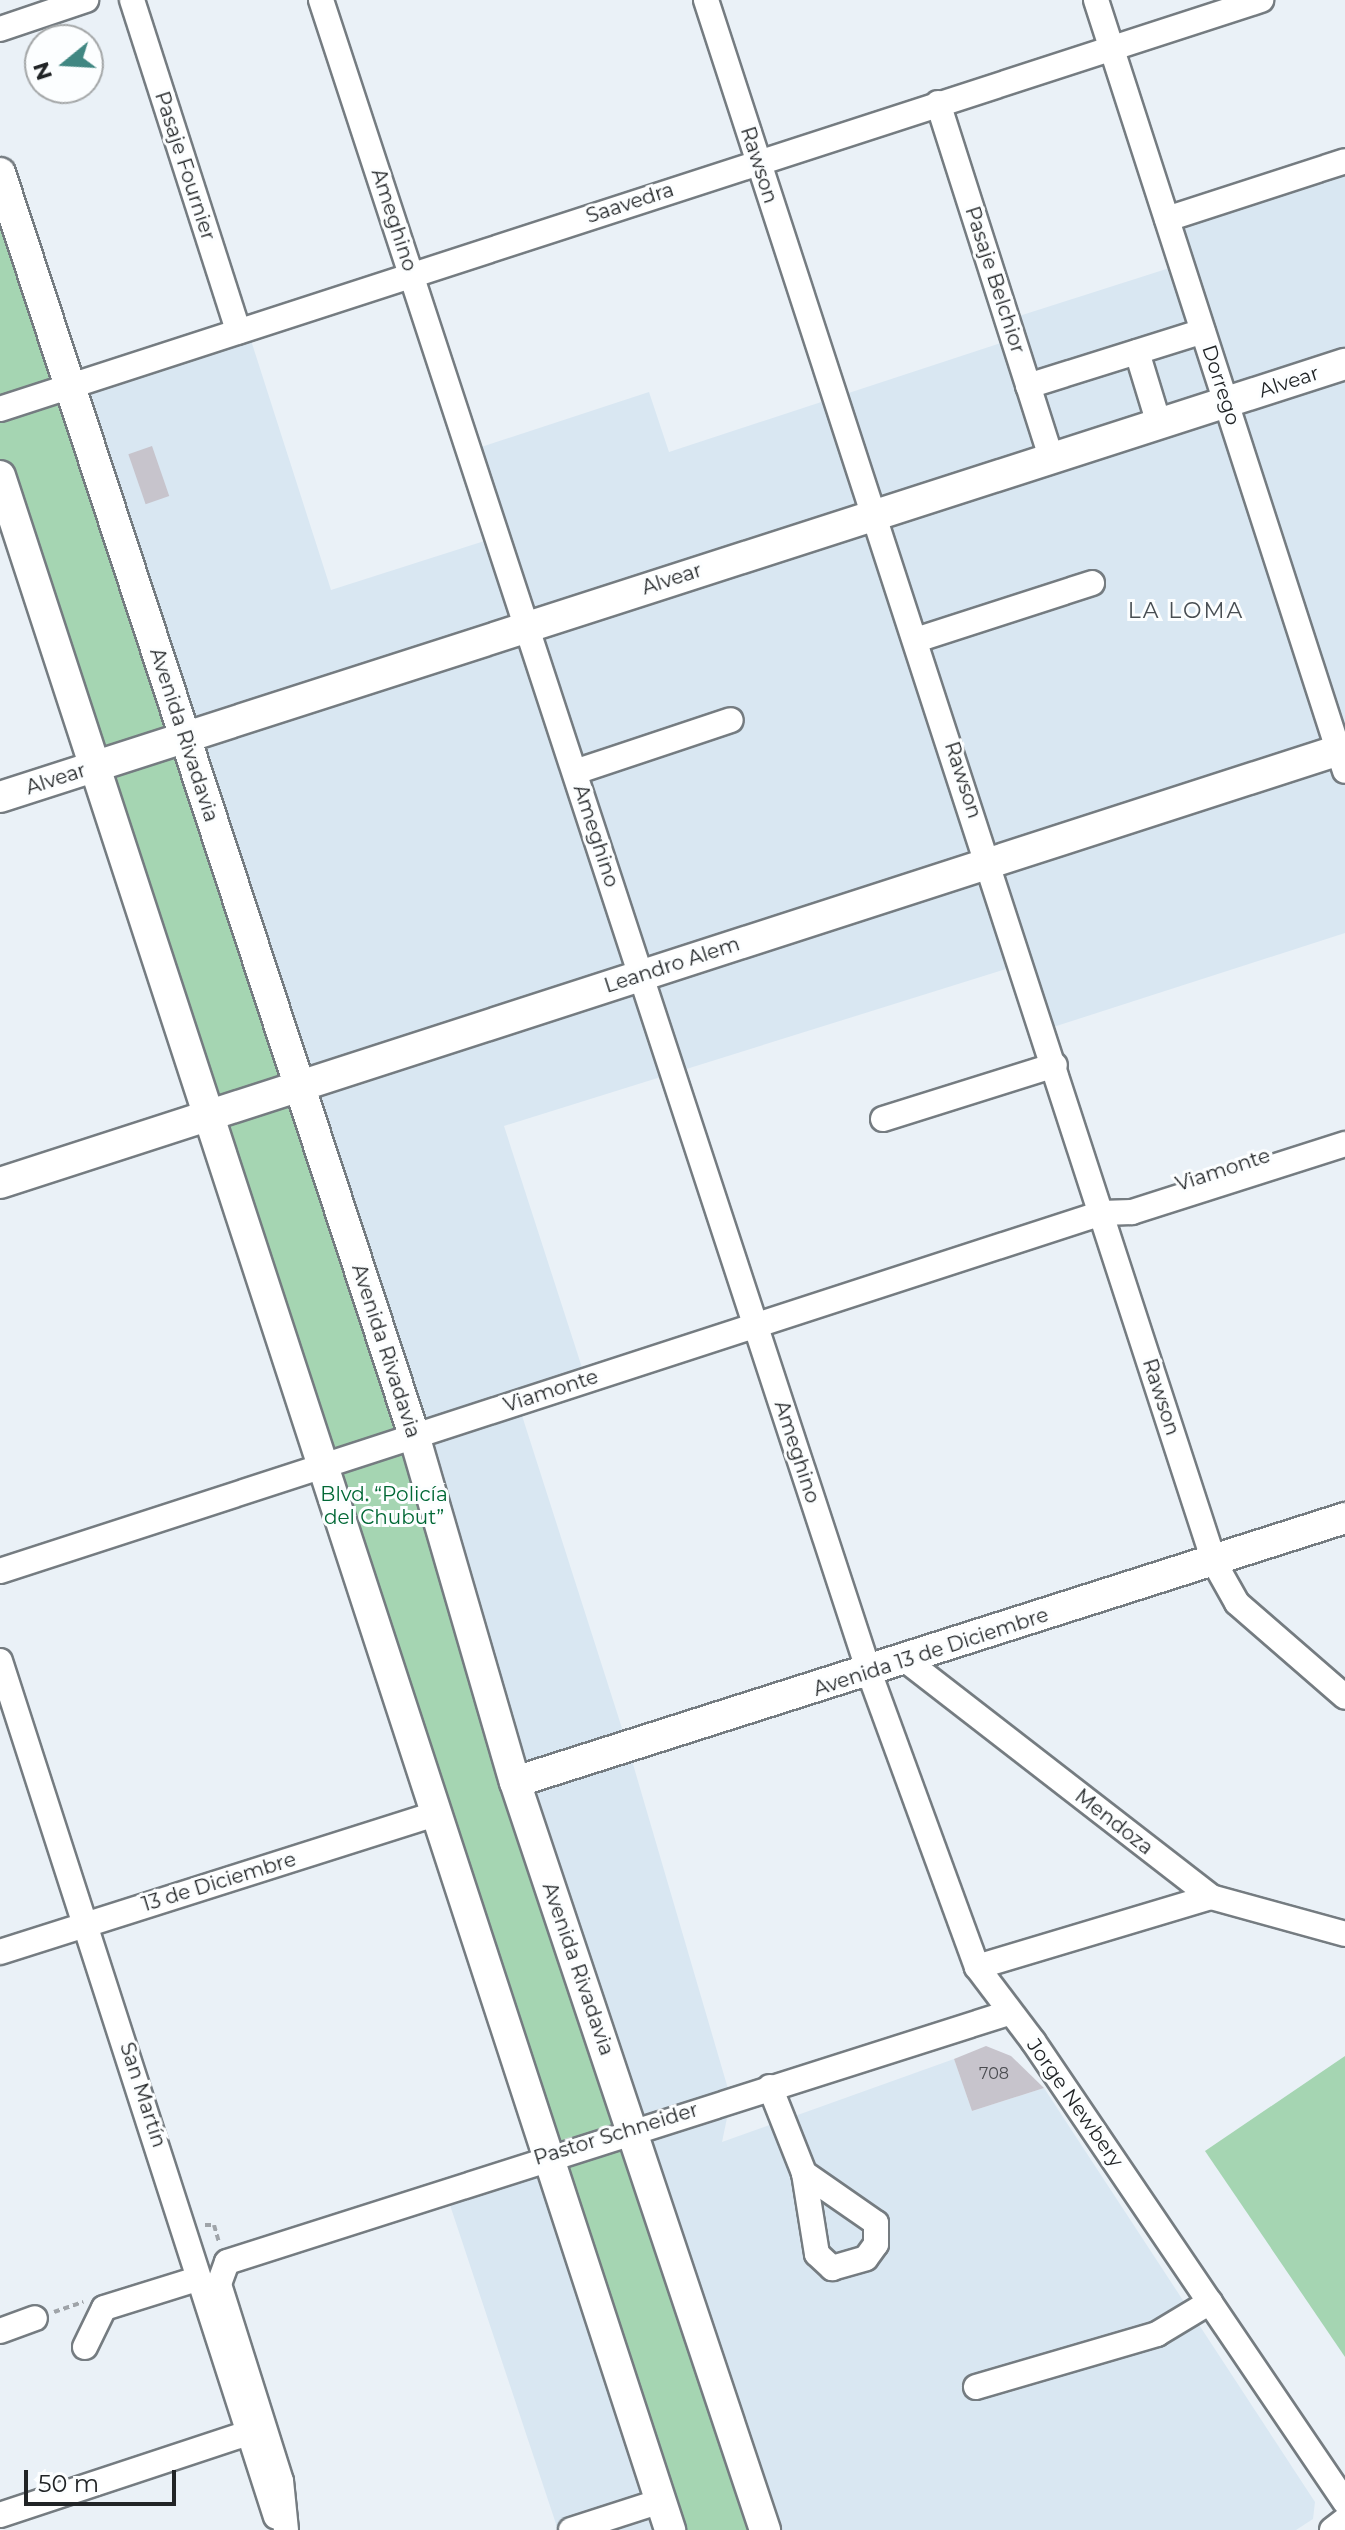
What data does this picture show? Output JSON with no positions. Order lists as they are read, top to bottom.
{
  "streets": {
    "main road": [
      "Alvear",
      "Avenida Rivadavia",
      "Leandro Alem",
      "Avenida 13 de Diciembre"
    ],
    "street": [
      "Rawson",
      "Pasaje Fournier",
      "Saavedra",
      "Ameghino",
      "Pasaje Belchior",
      "Dorrego",
      "Viamonte",
      "Mendoza",
      "13 de Diciembre",
      "San Martín",
      "Jorge Newbery",
      "Pastor Schneider"
    ]
  },
  "crossings": [
    ["Rawson", "Saavedra"],
    ["Rawson", "Alvear"],
    ["Rawson", "Leandro Alem"],
    ["Rawson", "Viamonte"],
    ["Rawson", "Avenida 13 de Diciembre"],
    ["Pasaje Fournier", "Saavedra"],
    ["Saavedra", "Ameghino"],
    ["Saavedra", "Pasaje Belchior"],
    ["Saavedra", "Dorrego"],
    ["Saavedra", "Avenida Rivadavia"],
    ["Ameghino", "Alvear"],
    ["Ameghino", "Leandro Alem"],
    ["Ameghino", "Viamonte"],
    ["Ameghino", "Avenida 13 de Diciembre"],
    ["Ameghino", "Jorge Newbery"],
    ["Pasaje Belchior", "Alvear"],
    ["Alvear", "Dorrego"],
    ["Alvear", "Avenida Rivadavia"],
    ["Dorrego", "Leandro Alem"],
    ["Avenida Rivadavia", "Leandro Alem"],
    ["Avenida Rivadavia", "Viamonte"],
    ["Avenida Rivadavia", "Avenida 13 de Diciembre"],
    ["Avenida Rivadavia", "Pastor Schneider"],
    ["Avenida 13 de Diciembre", "Mendoza"],
    ["Avenida 13 de Diciembre", "Jorge Newbery"],
    ["13 de Diciembre", "San Martín"],
    ["San Martín", "Pastor Schneider"],
    ["Jorge Newbery", "Pastor Schneider"]
  ],
  "districts": ["LA LOMA"],
  "parks": ["Blvd. “Policía del Chubut”"],
  "house_numbers": ["708"],
  "scale_bar": "50 m",
  "north": "left"
}
